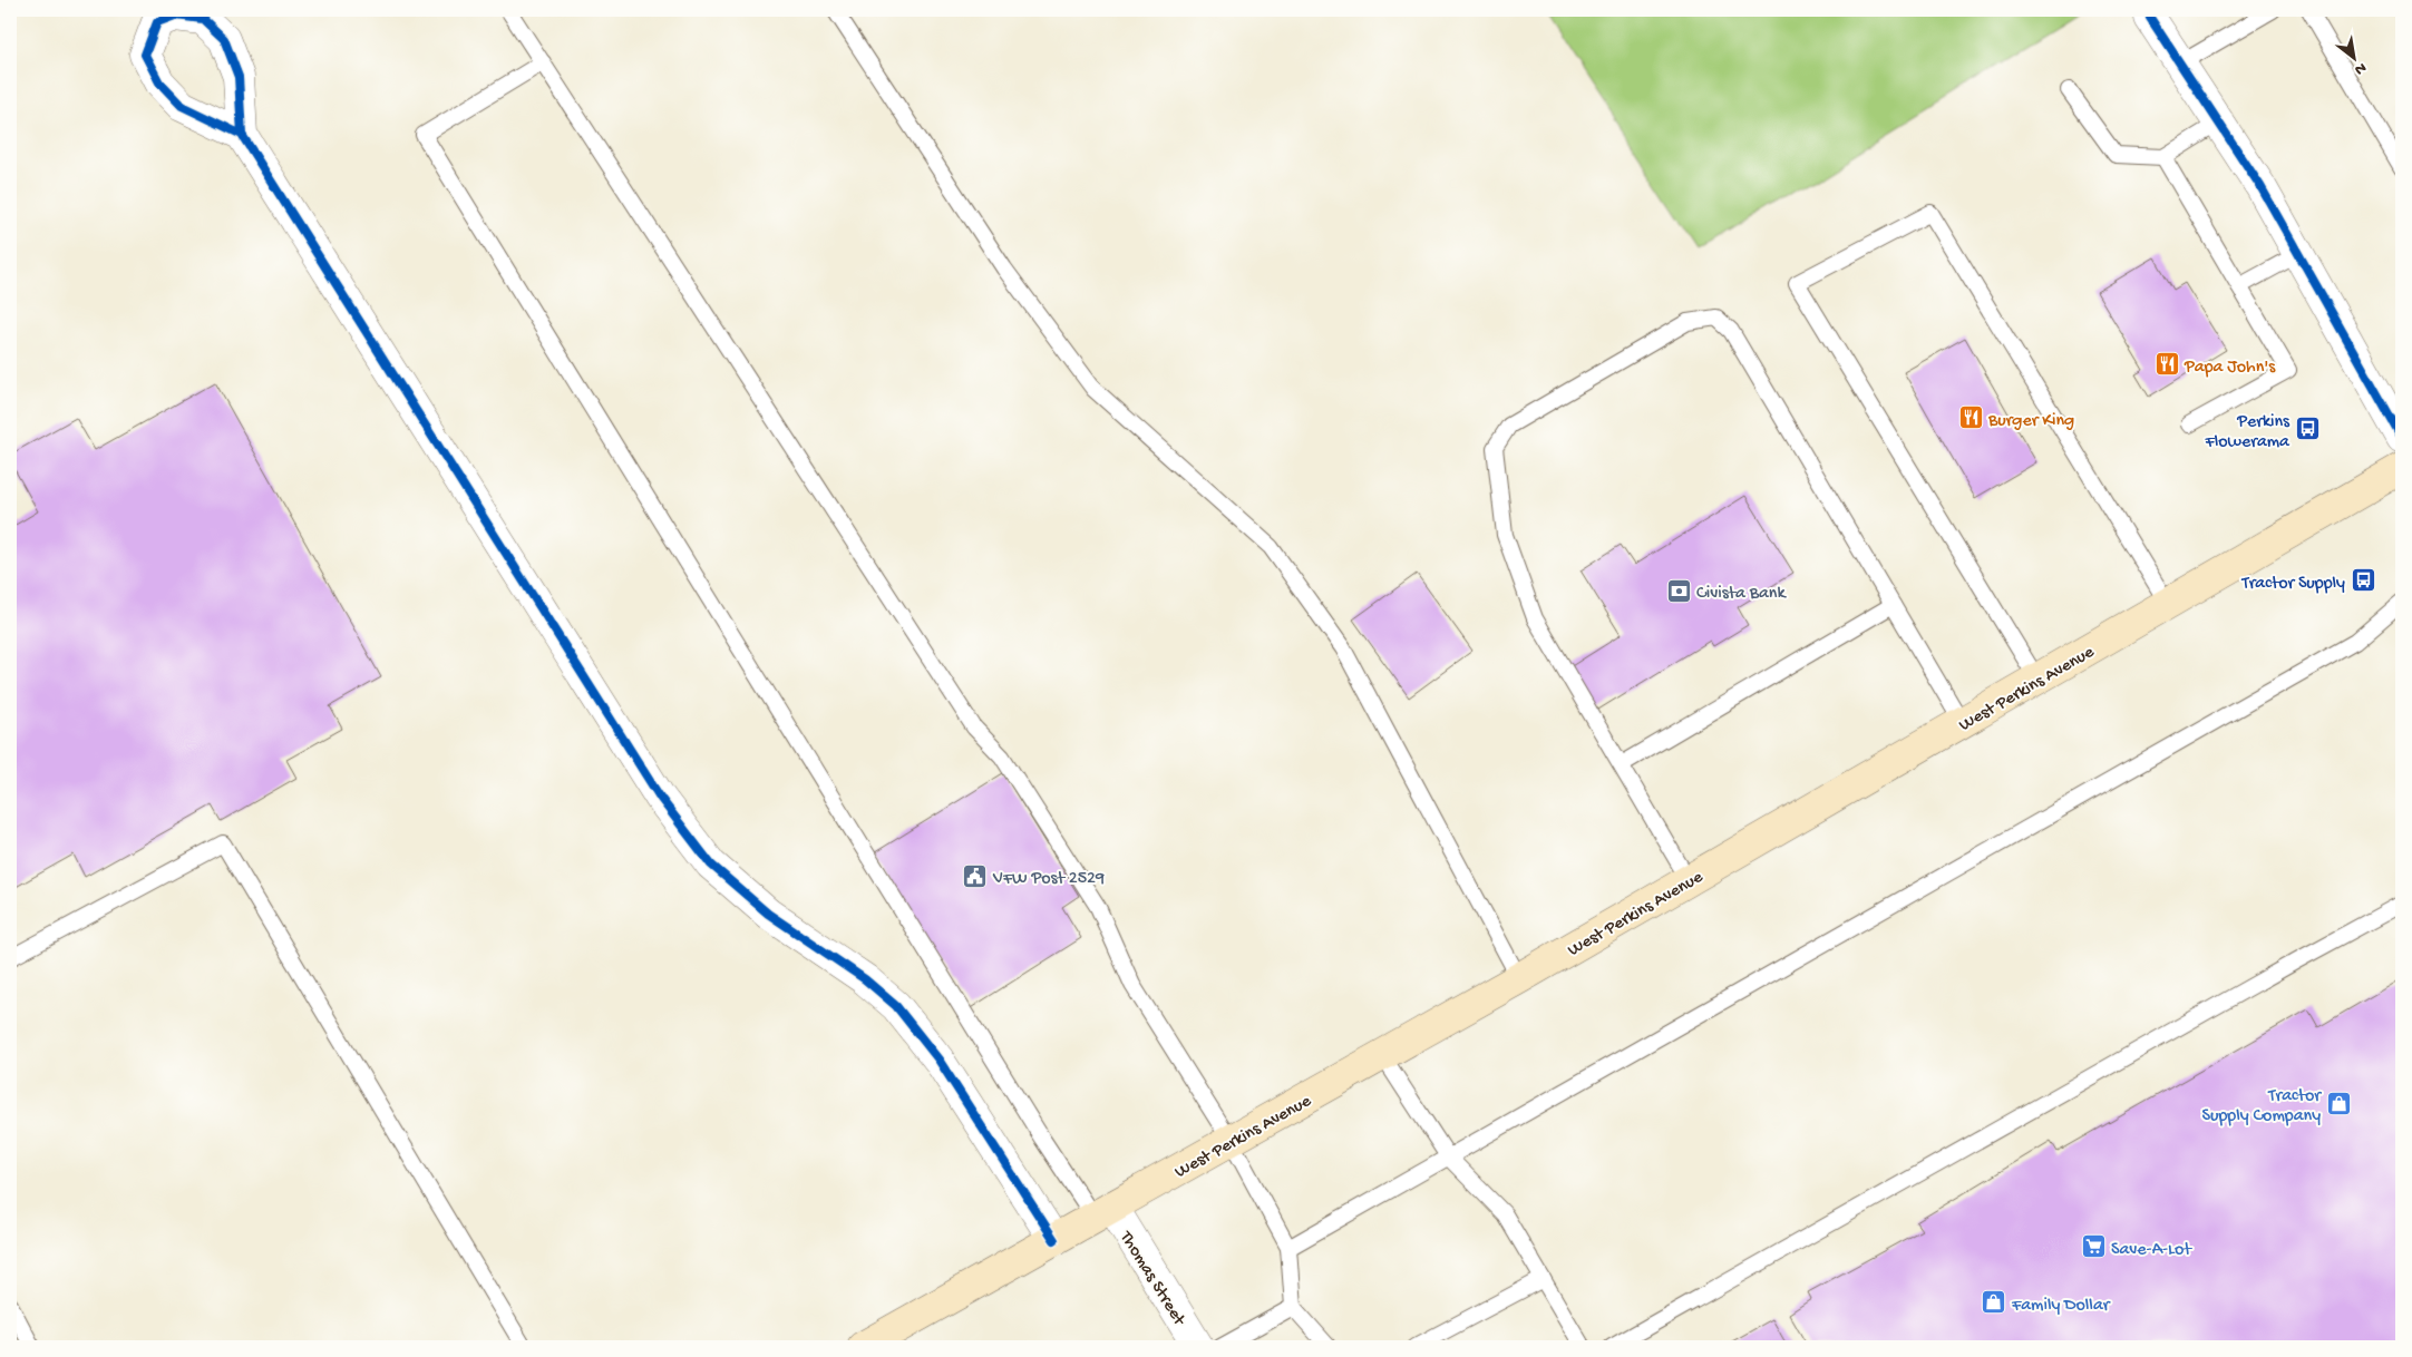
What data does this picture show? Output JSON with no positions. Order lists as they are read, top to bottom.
{
  "streets": {
    "main road": ["West Perkins Avenue"],
    "street": ["Thomas Street"]
  },
  "crossings": [
    ["West Perkins Avenue", "Thomas Street"]
  ],
  "places": {
    "restaurant": ["Papa John's", "Burger King"],
    "bus stop": ["Perkins Flowerama", "Tractor Supply"],
    "bank": ["Civista Bank"],
    "public building": ["VFW Post 2529"],
    "shop": ["Tractor Supply Company", "Family Dollar"],
    "supermarket": ["Save-A-Lot"]
  },
  "north": "bottom right"
}
